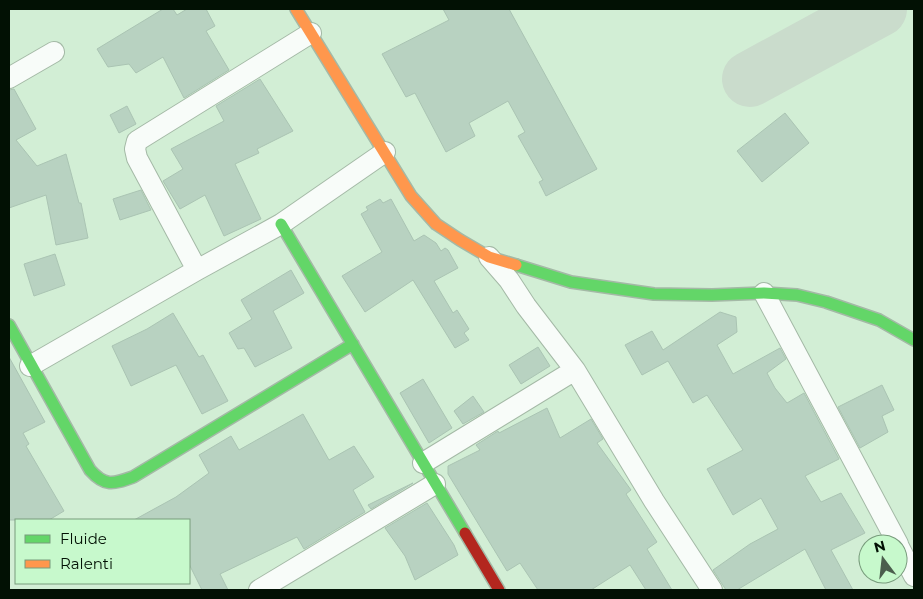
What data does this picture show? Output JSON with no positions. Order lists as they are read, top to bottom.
{
  "legend": ["Fluide", "Ralenti"],
  "north": "top"
}
